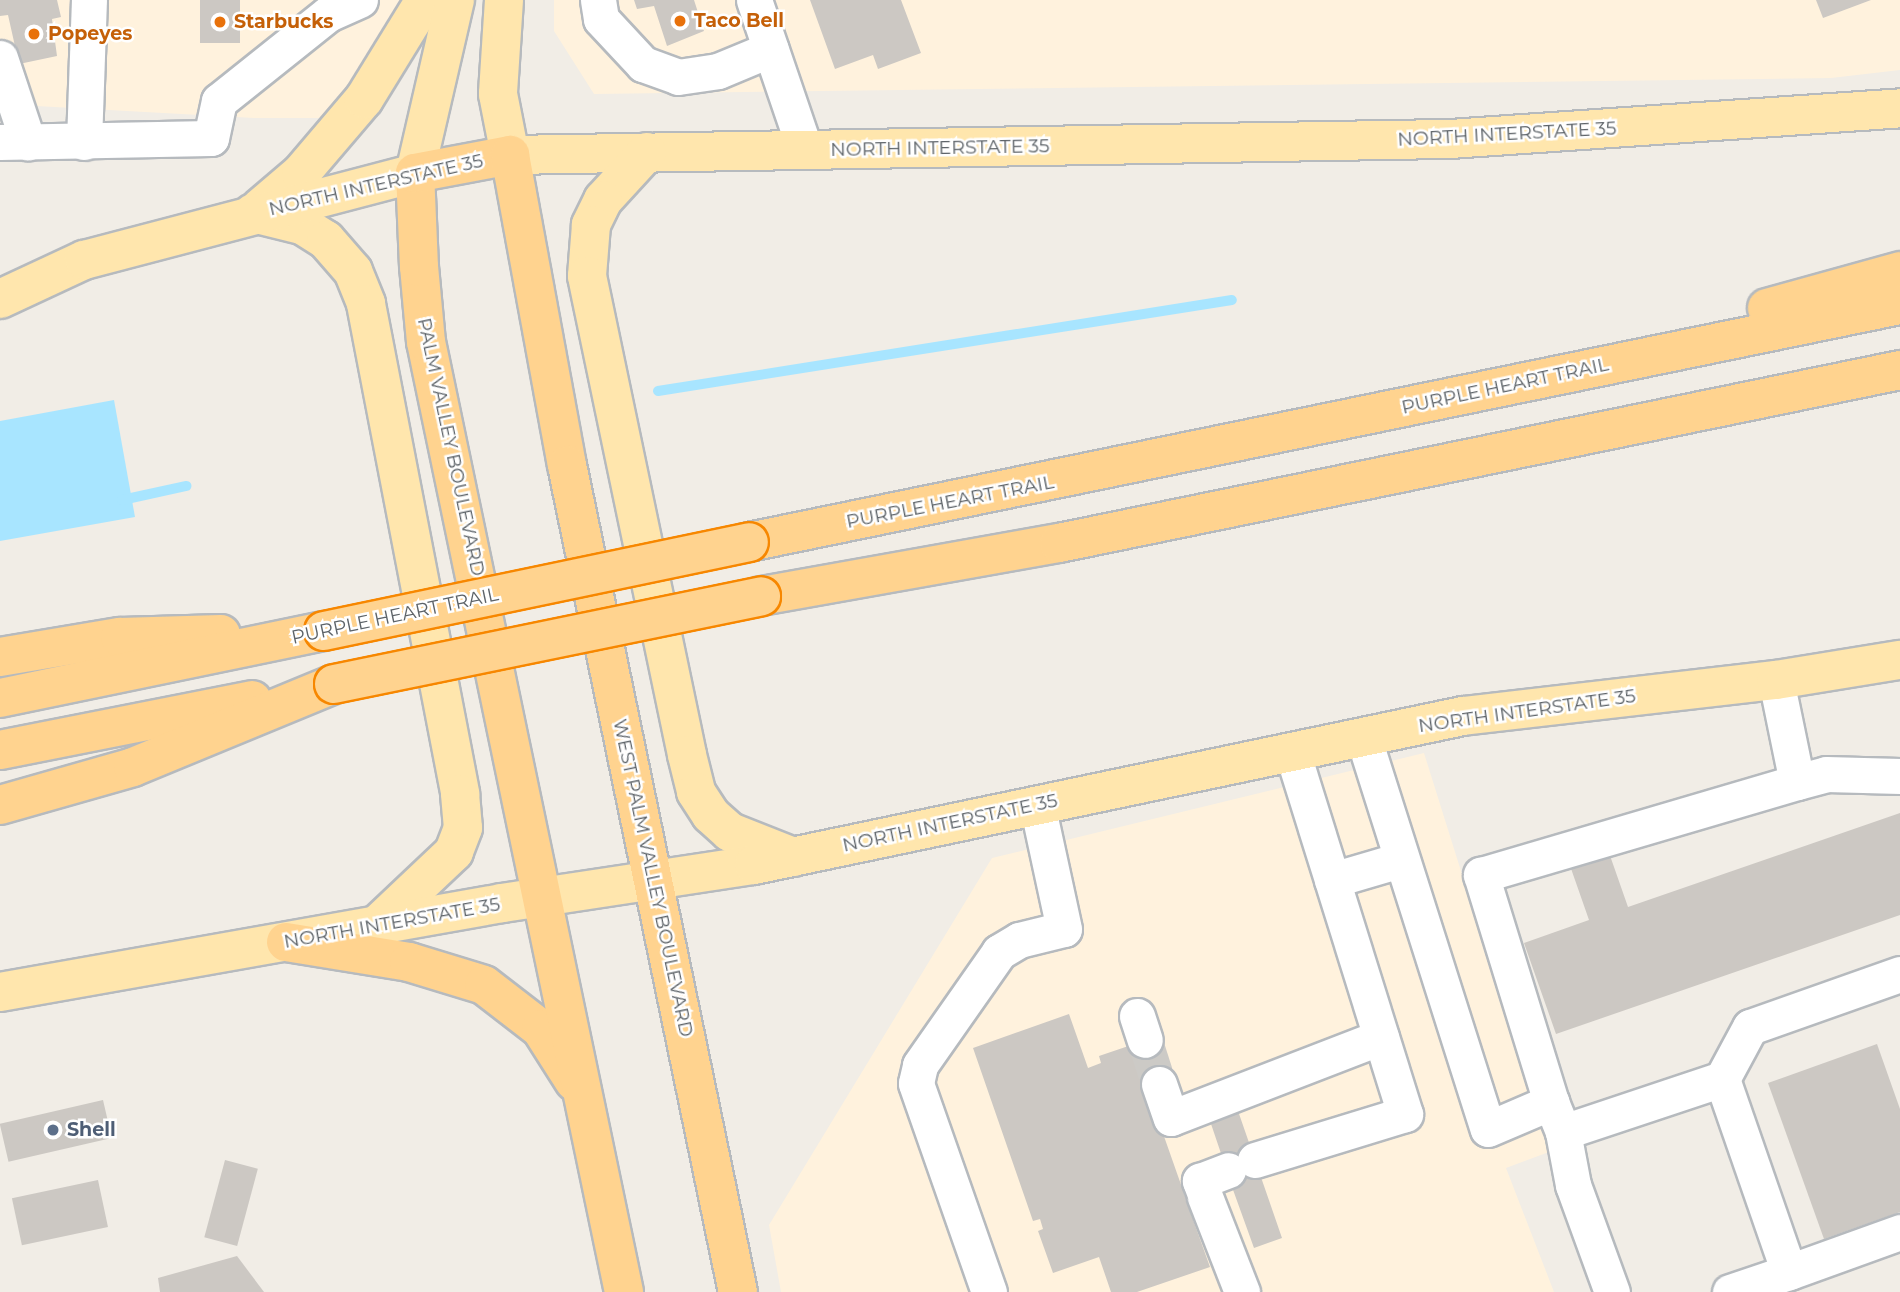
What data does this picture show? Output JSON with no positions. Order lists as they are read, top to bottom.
{
  "streets": {
    "highway": [
      "NORTH INTERSTATE 35",
      "PURPLE HEART TRAIL",
      "PALM VALLEY BOULEVARD",
      "WEST PALM VALLEY BOULEVARD"
    ]
  },
  "crossings": [
    ["NORTH INTERSTATE 35", "PALM VALLEY BOULEVARD"],
    ["NORTH INTERSTATE 35", "WEST PALM VALLEY BOULEVARD"]
  ],
  "places": [
    "Taco Bell",
    "Starbucks",
    "Popeyes",
    "Shell"
  ]
}
